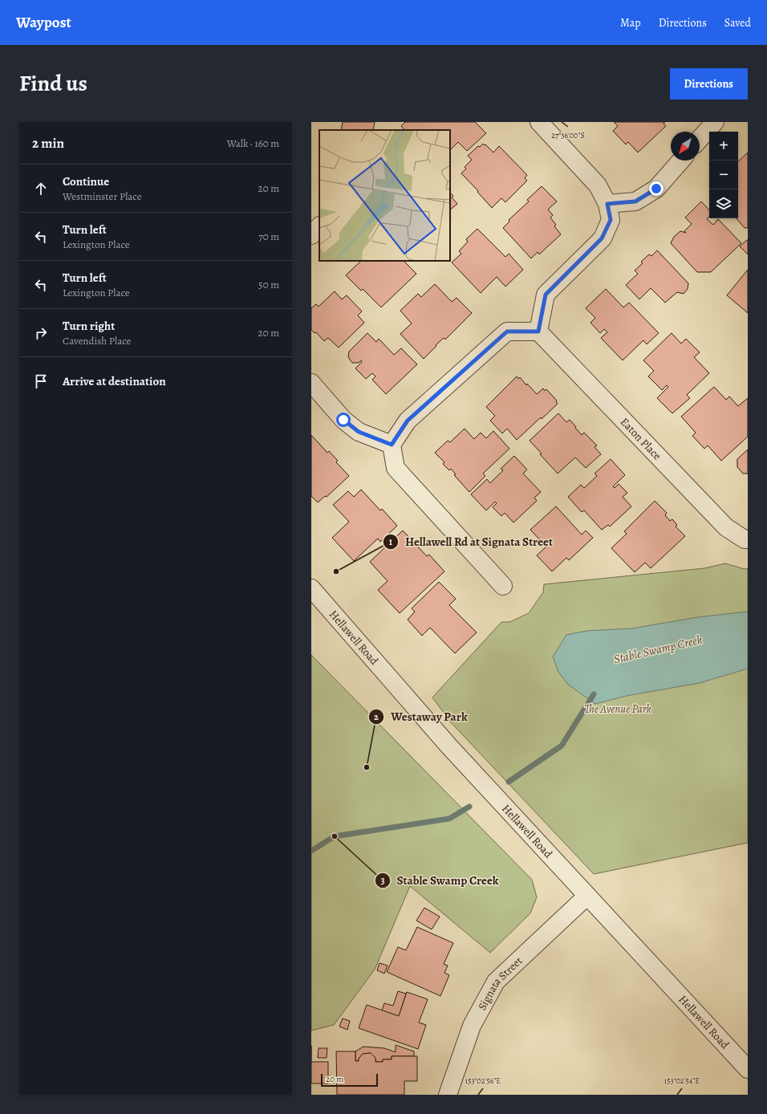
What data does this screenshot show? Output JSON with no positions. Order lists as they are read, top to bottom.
{
  "streets": {
    "street": ["Eaton Place", "Hellawell Road", "Signata Street"]
  },
  "crossings": [
    ["Hellawell Road", "Signata Street"]
  ],
  "water": ["Stable Swamp Creek"],
  "parks": ["The Avenue Park"],
  "places": ["Hellawell Rd at Signata Street", "Westaway Park", "Stable Swamp Creek"],
  "scale_bar": "20 m",
  "north": "bottom left",
  "page": {
    "header": "Waypost",
    "nav": ["Map", "Directions", "Saved"],
    "title": "Find us",
    "buttons": "Directions",
    "heading": ["2 min", "Walk · 160 m"],
    "map_buttons": ["+", "−"],
    "list": [
      ["Continue", "Westminster Place", "20 m"],
      ["Turn left", "Lexington Place", "70 m"],
      ["Turn left", "Lexington Place", "50 m"],
      ["Turn right", "Cavendish Place", "20 m"],
      "Arrive at destination"
    ],
    "scale": "20 m"
  },
  "coordinates": ["27°36'00\"S", "153°02'56\"E", "153°02'54\"E"]
}
